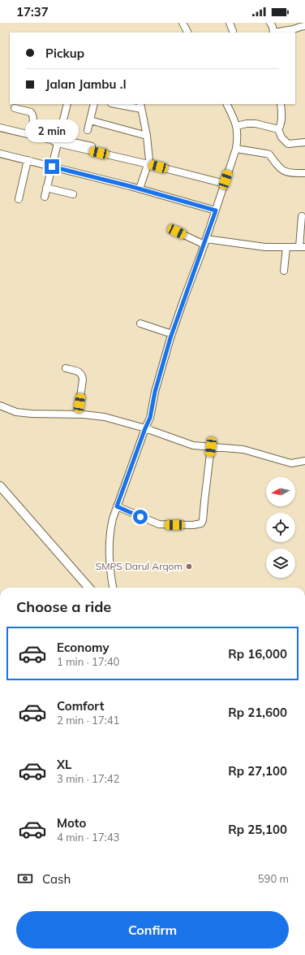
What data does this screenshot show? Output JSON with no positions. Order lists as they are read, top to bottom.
{
  "places": ["SMPS Darul Arqom"],
  "north": "left",
  "page": {
    "status": "17:37",
    "banner": ["Pickup", "Jalan Jambu .I"],
    "bubble": "2 min",
    "heading": "Choose a ride",
    "list": [
      {
        "name": "Economy",
        "note": "1 min · 17:40",
        "value": "Rp 16,000"
      },
      {
        "name": "Comfort",
        "note": "2 min · 17:41",
        "value": "Rp 21,600"
      },
      {
        "name": "XL",
        "note": "3 min · 17:42",
        "value": "Rp 27,100"
      },
      {
        "name": "Moto",
        "note": "4 min · 17:43",
        "value": "Rp 25,100"
      }
    ],
    "pay": ["Cash", "590 m"],
    "buttons": "Confirm"
  }
}
